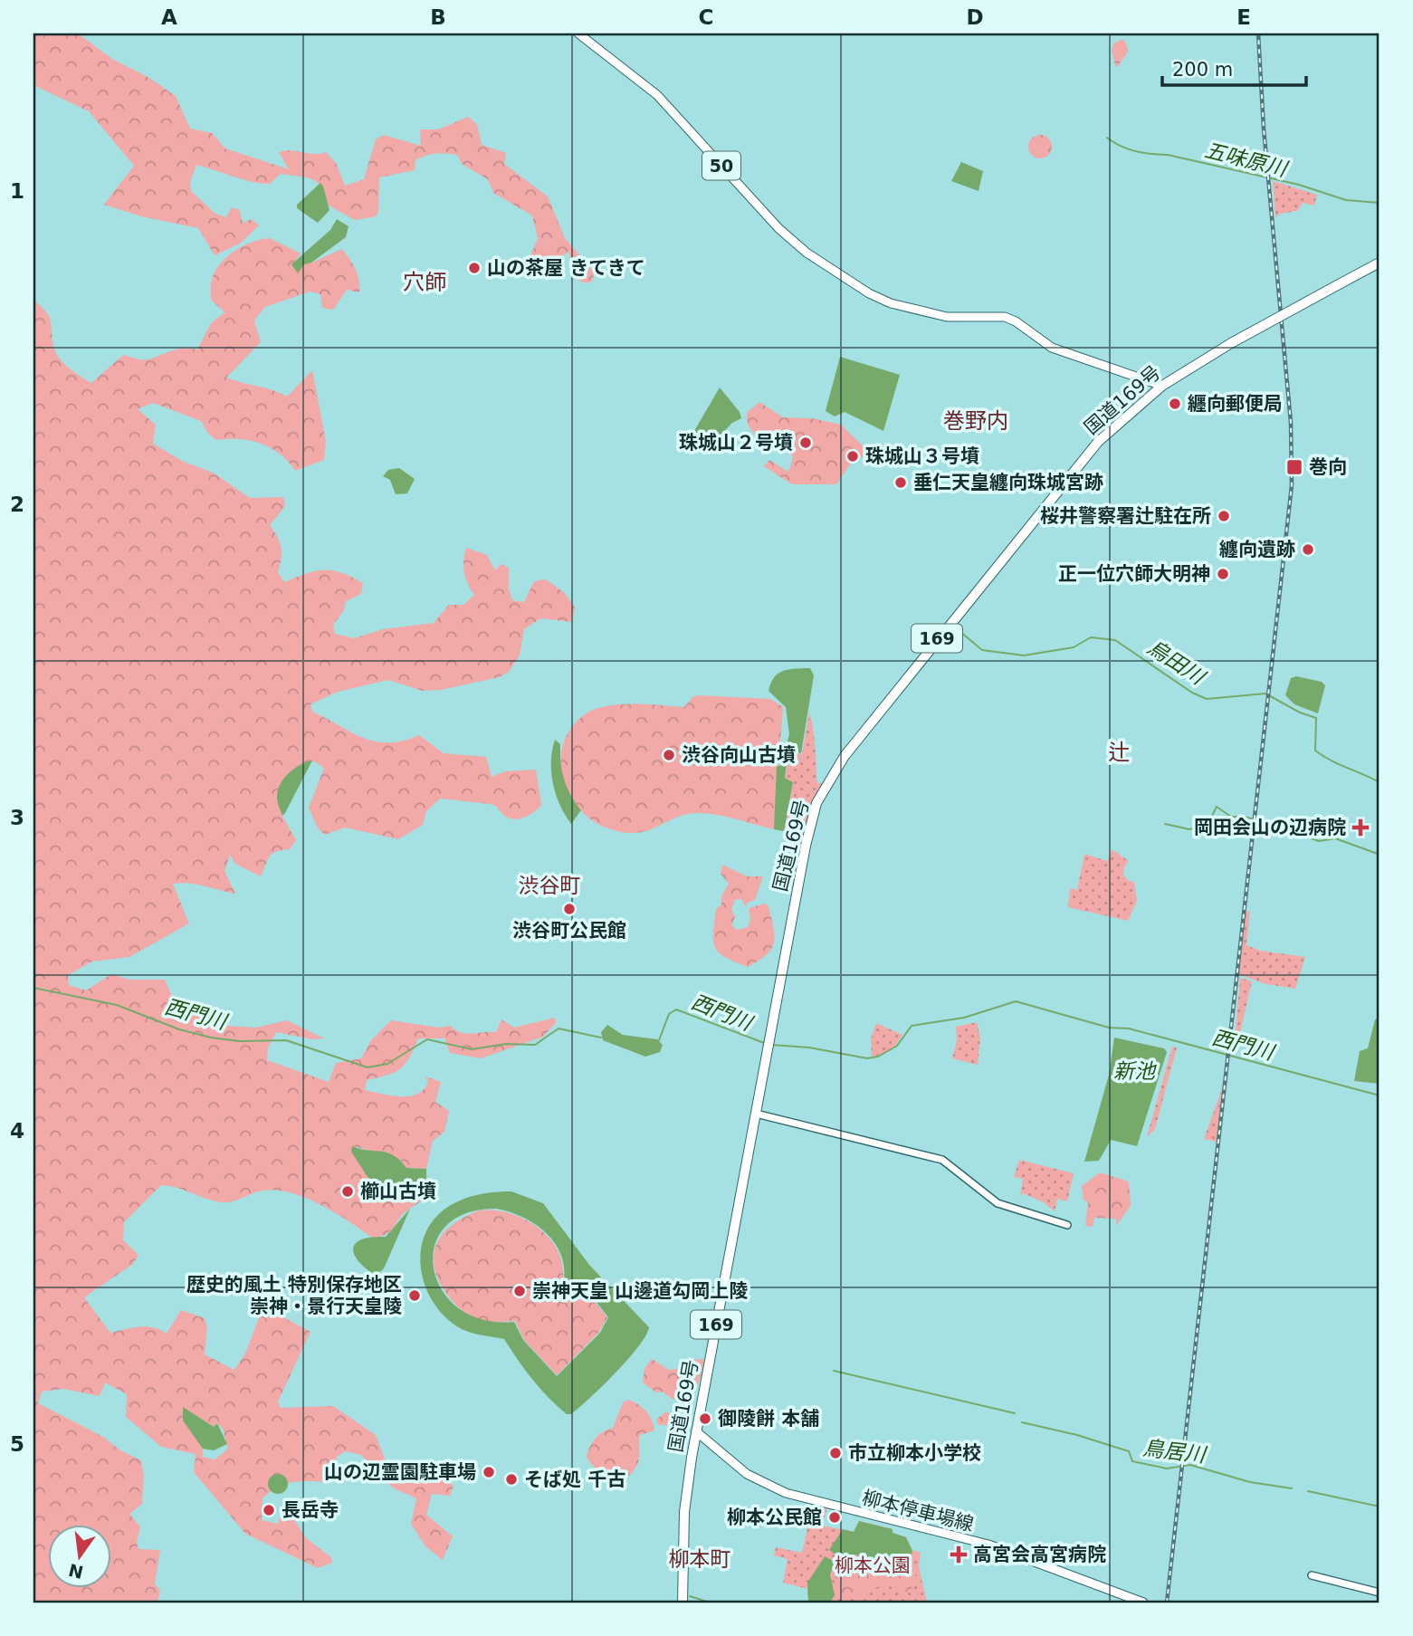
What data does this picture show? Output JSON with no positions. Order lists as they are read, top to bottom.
{
  "streets": {
    "highway": ["国道169号", "169"],
    "main road": ["50", "柳本停車場線"]
  },
  "crossings": [
    ["50", "国道169号"],
    ["国道169号", "柳本停車場線"]
  ],
  "districts": [
    "穴師",
    "巻野内",
    "辻",
    "渋谷町",
    "柳本町"
  ],
  "water": [
    "五味原川",
    "烏田川",
    "西門川",
    "新池",
    "鳥居川"
  ],
  "parks": ["柳本公園"],
  "places": {
    "other": [
      "山の茶屋 きてきて",
      "纒向郵便局",
      "珠城山２号墳",
      "珠城山３号墳",
      "垂仁天皇纏向珠城宮跡",
      "桜井警察署辻駐在所",
      "纏向遺跡",
      "正一位穴師大明神",
      "渋谷向山古墳",
      "渋谷町公民館",
      "櫛山古墳",
      "崇神天皇 山邊道勾岡上陵",
      "歴史的風土 特別保存地区 崇神・景行天皇陵",
      "御陵餅 本舗",
      "市立柳本小学校",
      "山の辺霊園駐車場",
      "そば処 千古",
      "長岳寺",
      "柳本公民館"
    ],
    "transit": ["巻向"],
    "health": ["岡田会山の辺病院", "高宮会高宮病院"]
  },
  "scale_bar": "200 m",
  "north": "bottom",
  "grid": {
    "columns": [
      "A",
      "B",
      "C",
      "D",
      "E"
    ],
    "rows": [
      "1",
      "2",
      "3",
      "4",
      "5"
    ]
  }
}
